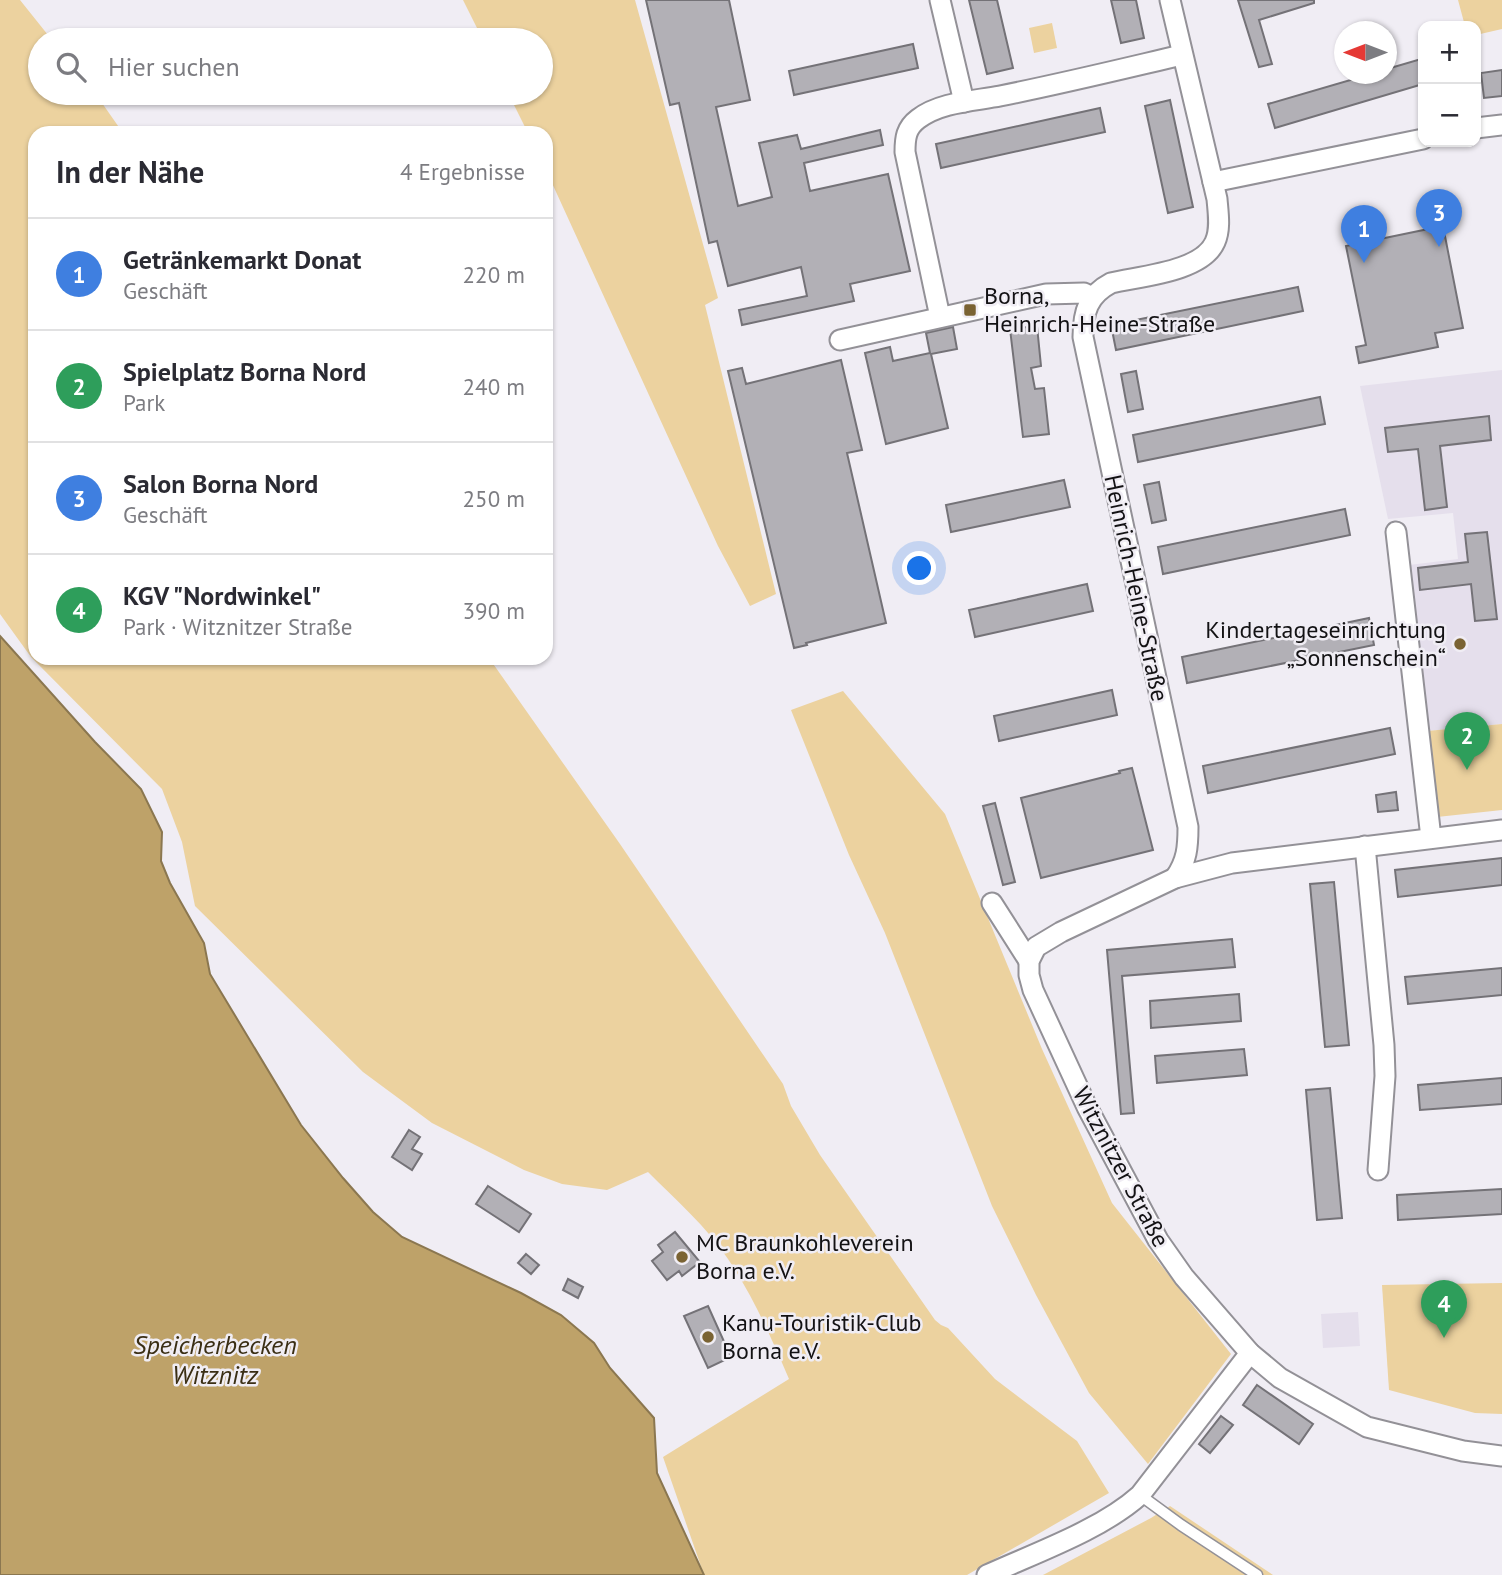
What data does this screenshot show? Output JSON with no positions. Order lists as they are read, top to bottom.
{
  "streets": {
    "street": ["Heinrich-Heine-Straße", "Witznitzer Straße"]
  },
  "water": ["Speicherbecken Witznitz"],
  "places": {
    "transit": ["Borna, Heinrich-Heine-Straße"],
    "other": ["Kindertageseinrichtung „Sonnenschein“", "MC Braunkohleverein Borna e.V.", "Kanu-Touristik-Club Borna e.V."]
  },
  "north": "left",
  "page": {
    "map_buttons": ["+", "−"],
    "search": "Hier suchen",
    "heading": ["In der Nähe", "4 Ergebnisse"],
    "pins": [
      "3",
      "1",
      "2",
      "4"
    ],
    "list": [
      {
        "mark": "1",
        "name": "Getränkemarkt Donat",
        "note": "Geschäft",
        "value": "220 m"
      },
      {
        "mark": "2",
        "name": "Spielplatz Borna Nord",
        "note": "Park",
        "value": "240 m"
      },
      {
        "mark": "3",
        "name": "Salon Borna Nord",
        "note": "Geschäft",
        "value": "250 m"
      },
      {
        "mark": "4",
        "name": "KGV \"Nordwinkel\"",
        "note": "Park · Witznitzer Straße",
        "value": "390 m"
      }
    ]
  }
}
